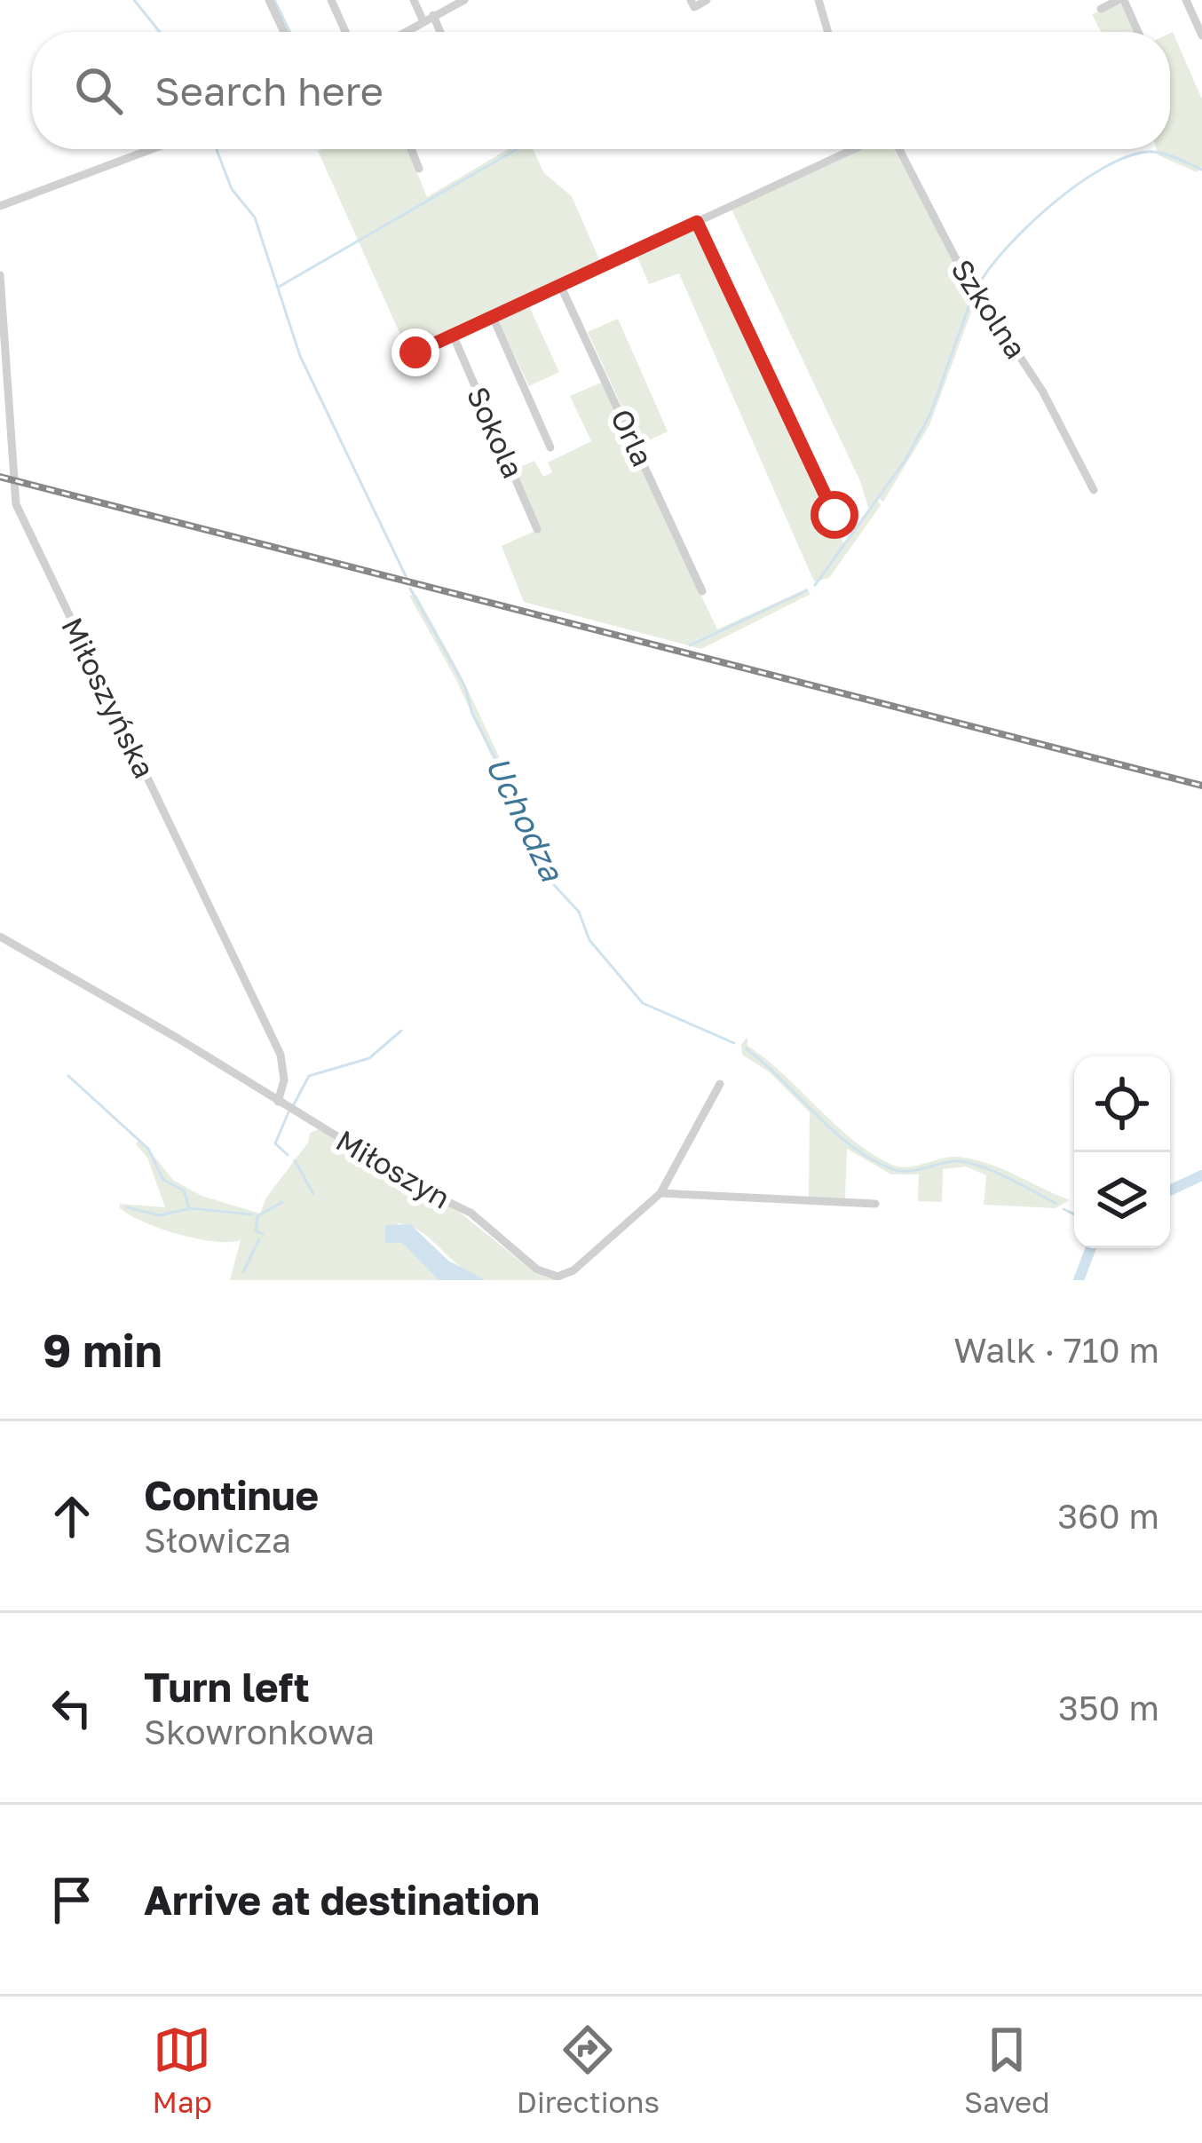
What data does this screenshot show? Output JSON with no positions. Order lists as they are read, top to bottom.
{
  "streets": {
    "street": [
      "Szkolna",
      "Sokola",
      "Orla",
      "Miłoszyńska",
      "Miłoszyn"
    ]
  },
  "crossings": [
    ["Miłoszyńska", "Miłoszyn"]
  ],
  "water": ["Uchodza"],
  "page": {
    "search": "Search here",
    "heading": ["9 min", "Walk · 710 m"],
    "list": [
      ["Continue", "Słowicza", "360 m"],
      ["Turn left", "Skowronkowa", "350 m"],
      "Arrive at destination"
    ],
    "nav": ["Map", "Directions", "Saved"]
  }
}
